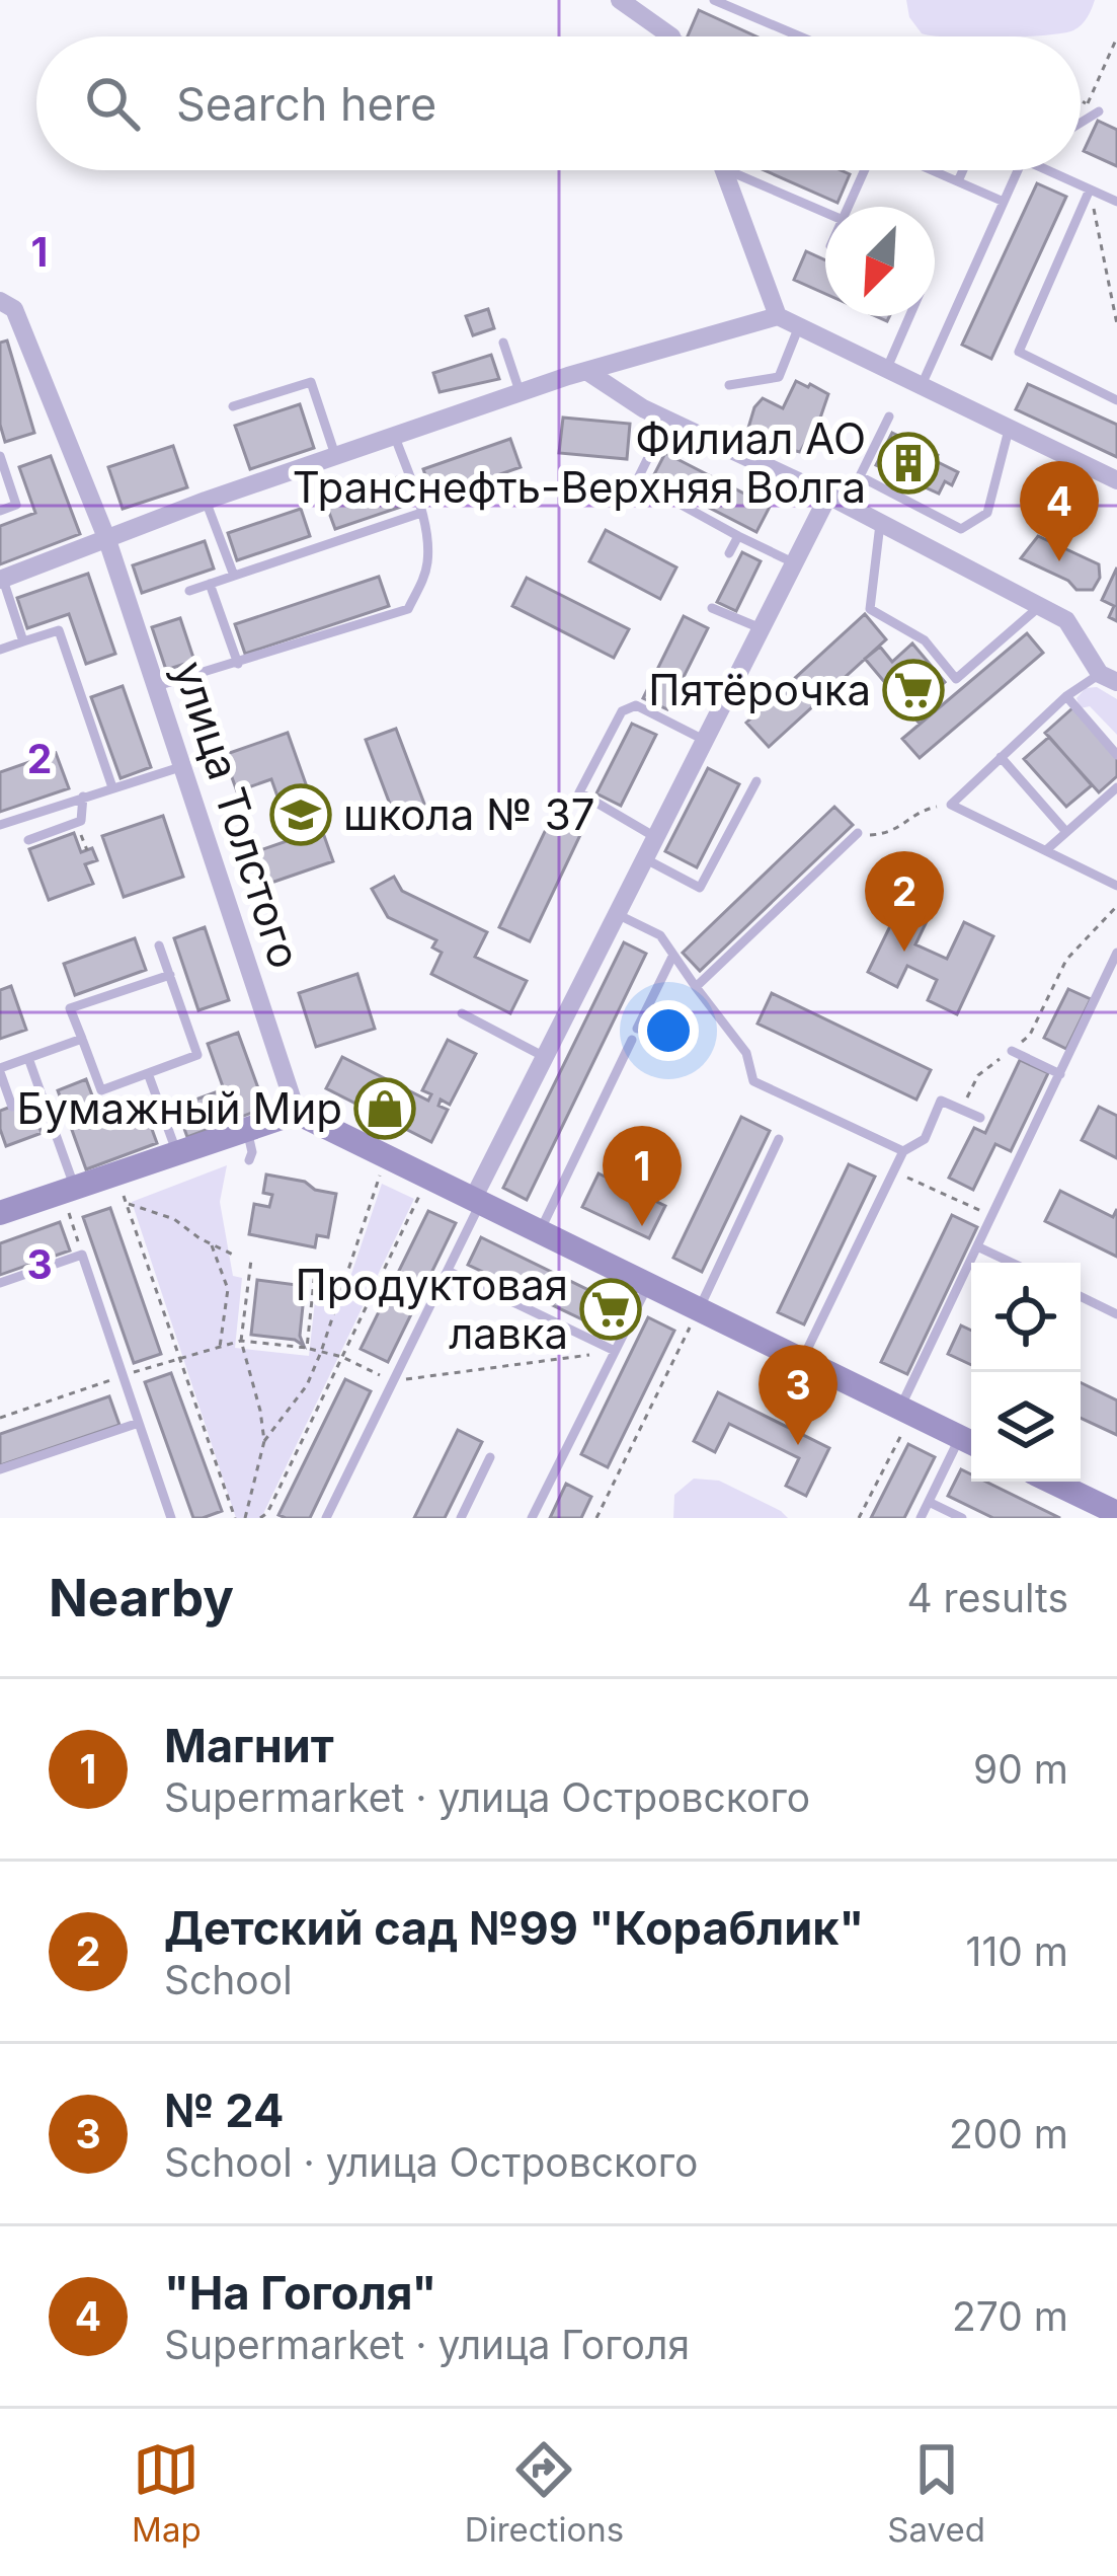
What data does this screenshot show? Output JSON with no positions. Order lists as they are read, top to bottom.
{
  "streets": {
    "street": ["улица Толстого"]
  },
  "places": {
    "building": ["Филиал АО Транснефть-Верхняя Волга"],
    "supermarket": ["Пятёрочка", "Продуктовая лавка"],
    "school or university": ["школа № 37"],
    "shop": ["Бумажный Мир"]
  },
  "north": "bottom left",
  "page": {
    "search": "Search here",
    "pins": [
      "4",
      "2",
      "1",
      "3"
    ],
    "heading": ["Nearby", "4 results"],
    "list": [
      {
        "mark": "1",
        "name": "Магнит",
        "note": "Supermarket · улица Островского",
        "value": "90 m"
      },
      {
        "mark": "2",
        "name": "Детский сад №99 \"Кораблик\"",
        "note": "School",
        "value": "110 m"
      },
      {
        "mark": "3",
        "name": "№ 24",
        "note": "School · улица Островского",
        "value": "200 m"
      },
      {
        "mark": "4",
        "name": "\"На Гоголя\"",
        "note": "Supermarket · улица Гоголя",
        "value": "270 m"
      }
    ],
    "nav": ["Map", "Directions", "Saved"]
  },
  "grid": {
    "rows": ["1", "2", "3"]
  }
}
